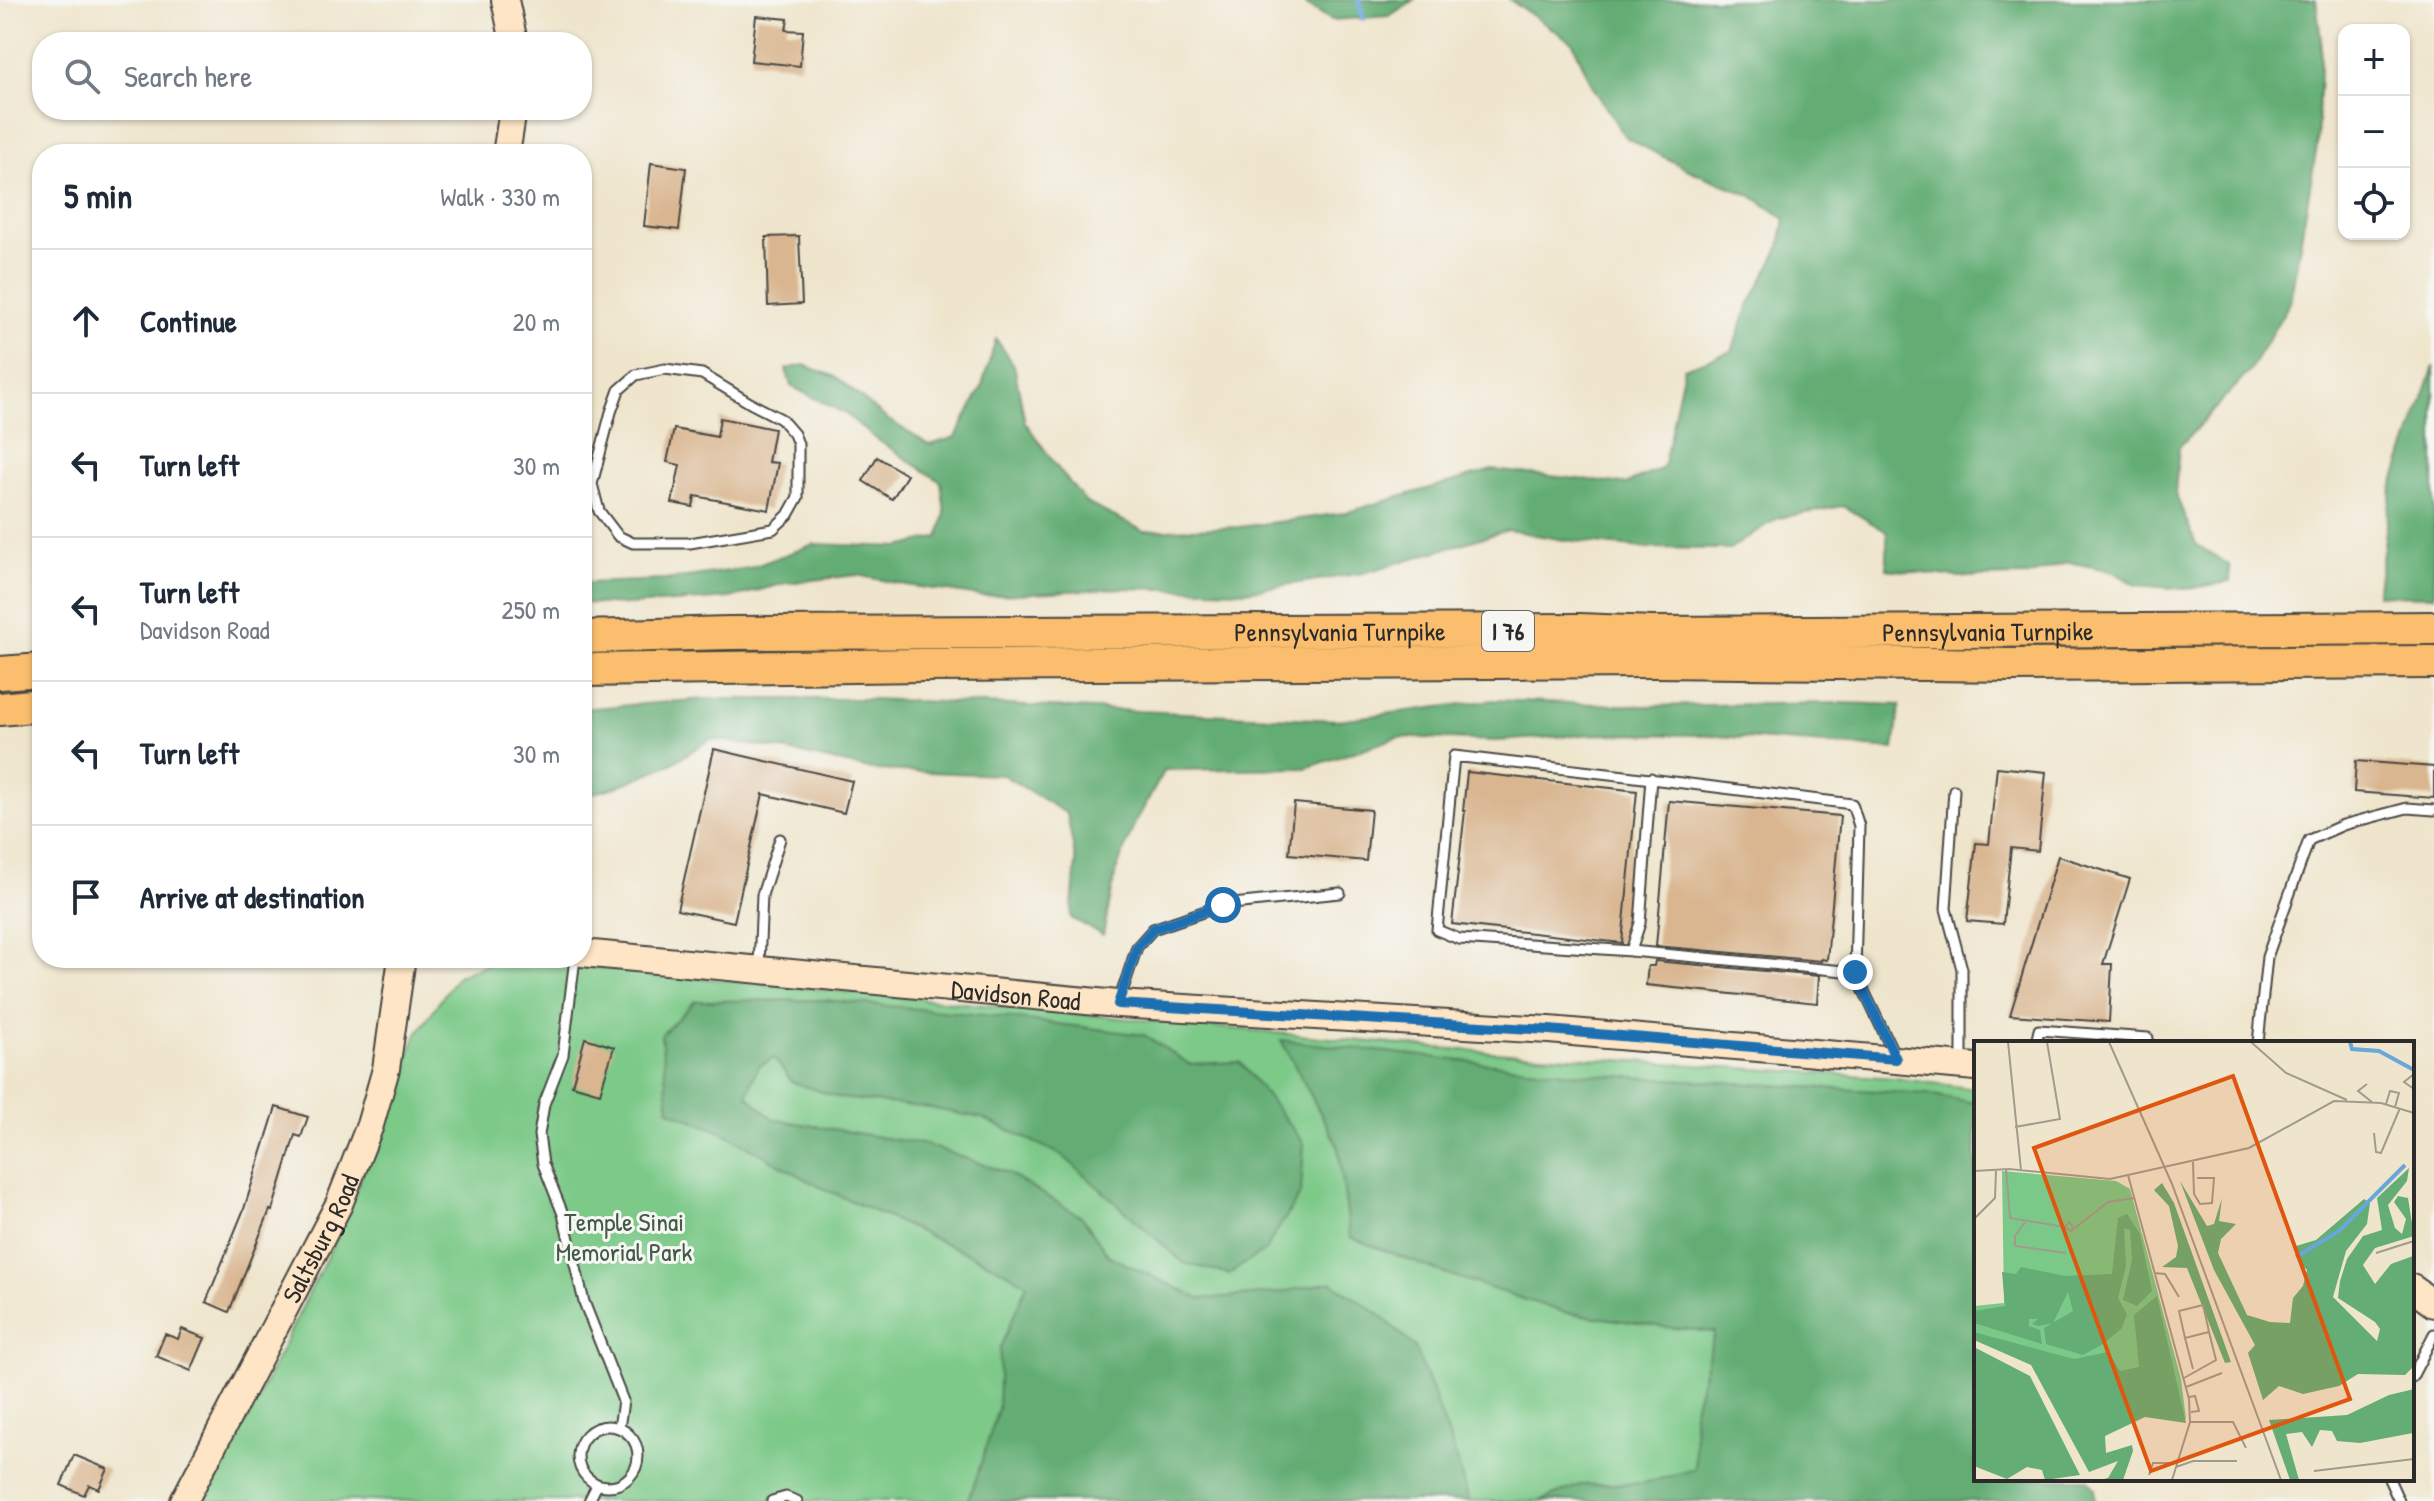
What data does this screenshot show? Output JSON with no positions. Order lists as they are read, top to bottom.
{
  "streets": {
    "highway": ["Pennsylvania Turnpike", "I 76"],
    "street": ["Davidson Road", "Saltsburg Road"]
  },
  "parks": ["Temple Sinai Memorial Park"],
  "page": {
    "map_buttons": ["+", "−"],
    "search": "Search here",
    "heading": ["5 min", "Walk · 330 m"],
    "list": [
      ["Continue", "20 m"],
      ["Turn left", "30 m"],
      ["Turn left", "Davidson Road", "250 m"],
      ["Turn left", "30 m"],
      "Arrive at destination"
    ]
  }
}
